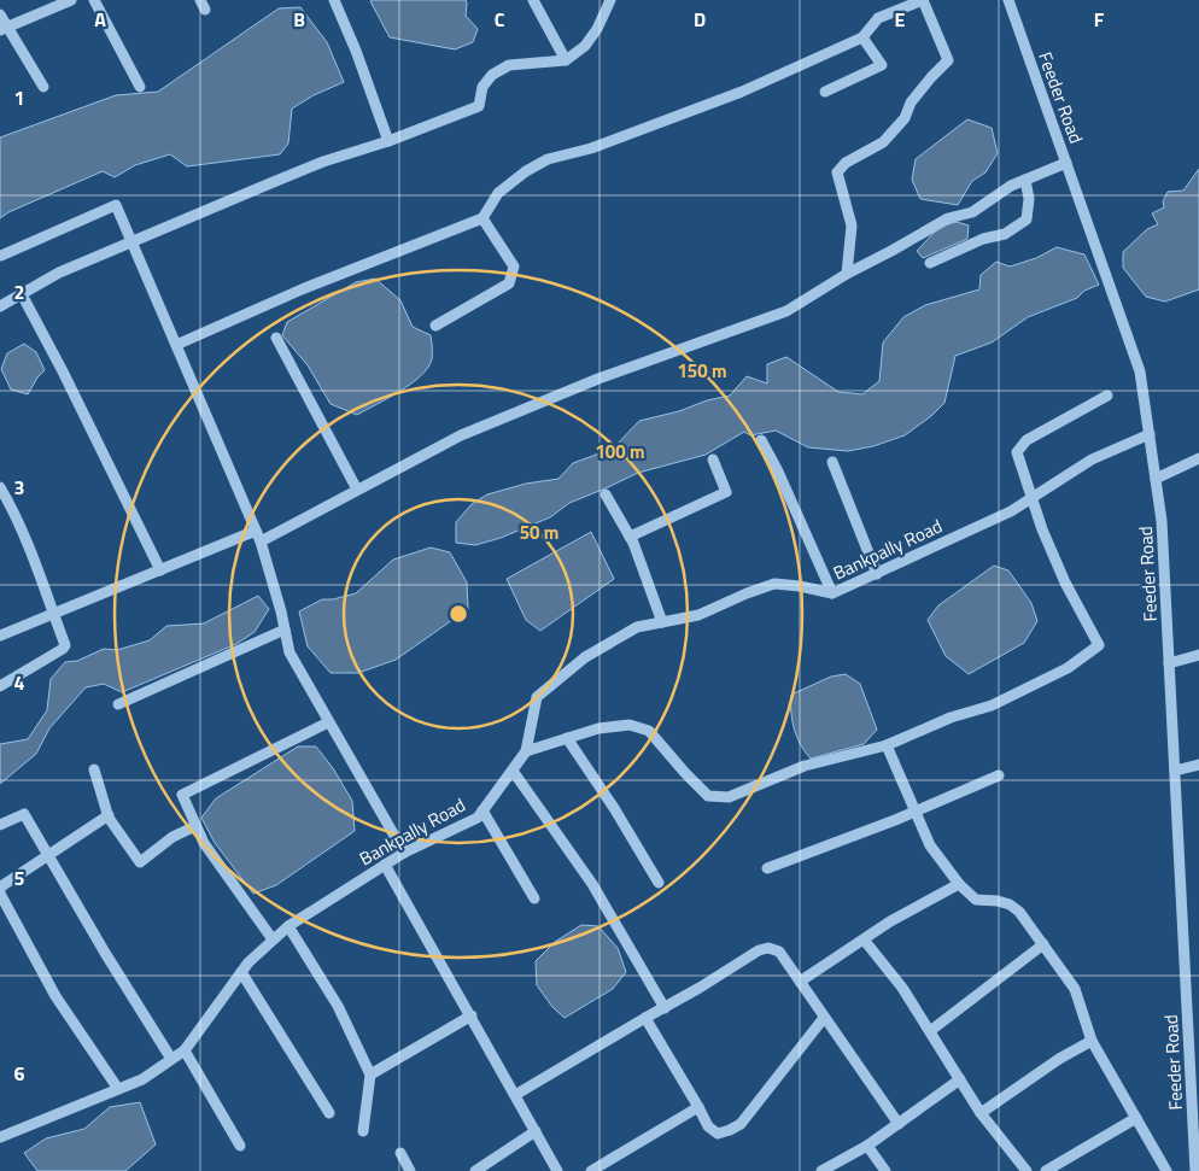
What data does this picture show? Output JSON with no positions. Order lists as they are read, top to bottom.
{
  "streets": {
    "street": ["Feeder Road", "Bankpally Road"]
  },
  "crossings": [
    ["Feeder Road", "Bankpally Road"]
  ],
  "grid": {
    "columns": [
      "A",
      "B",
      "C",
      "D",
      "E",
      "F"
    ],
    "rows": [
      "1",
      "2",
      "3",
      "4",
      "5",
      "6"
    ]
  },
  "rings": ["150 m", "100 m", "50 m"]
}
